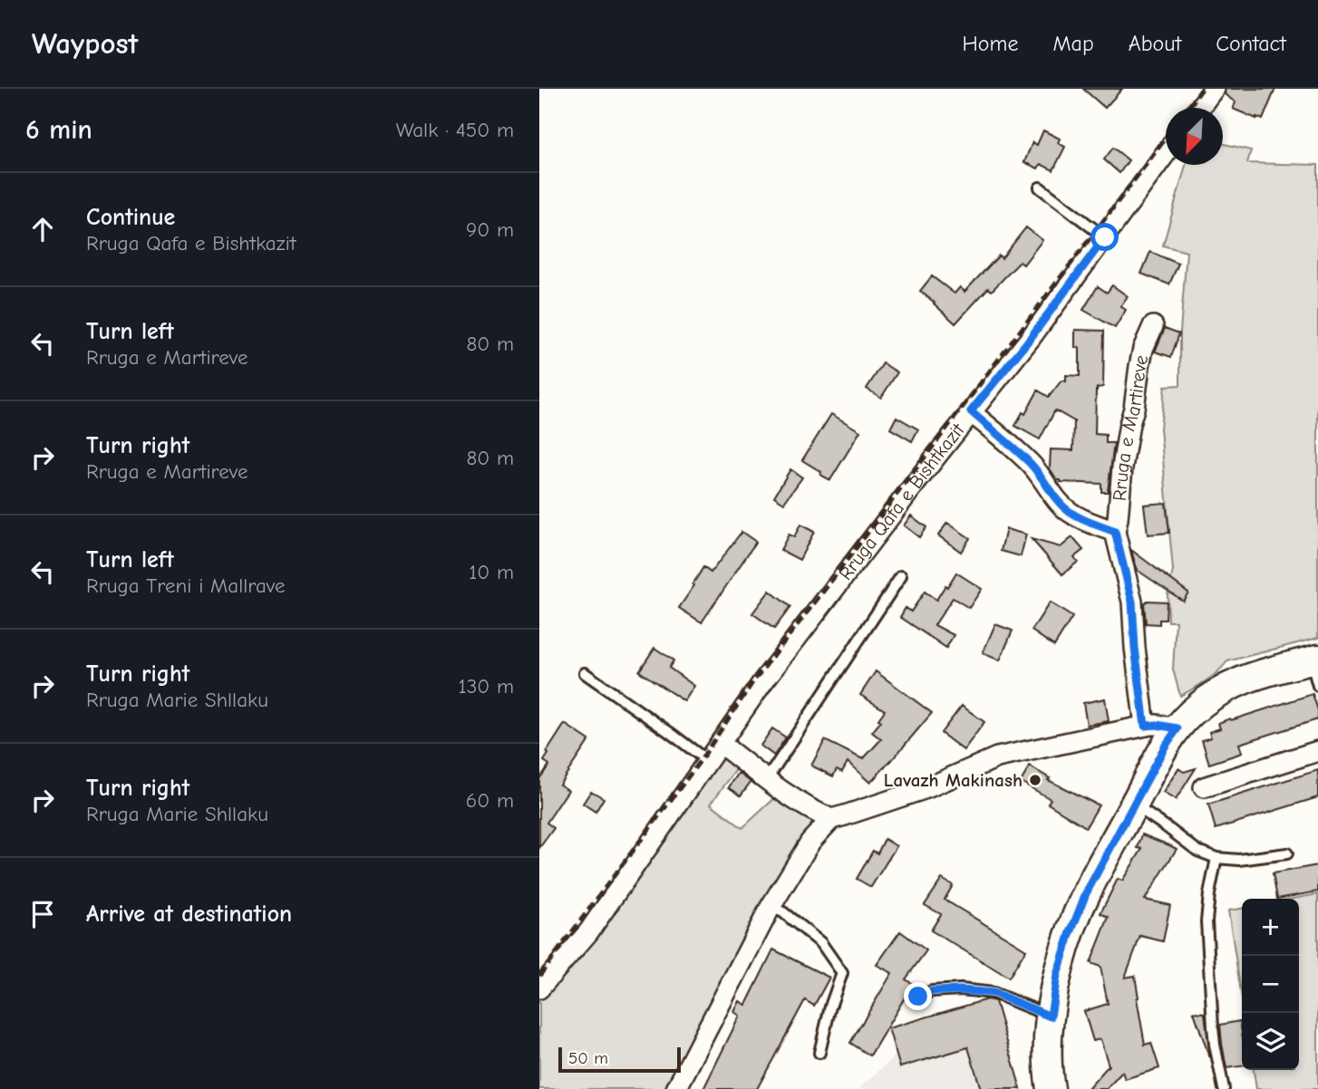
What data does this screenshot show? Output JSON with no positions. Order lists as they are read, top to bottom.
{
  "streets": {
    "street": ["Rruga e Martireve", "Rruga Qafa e Bishtkazit"]
  },
  "crossings": [
    ["Rruga e Martireve", "Rruga Qafa e Bishtkazit"]
  ],
  "places": ["Lavazh Makinash"],
  "scale_bar": "50 m",
  "north": "bottom left",
  "page": {
    "header": "Waypost",
    "nav": [
      "Home",
      "Map",
      "About",
      "Contact"
    ],
    "heading": ["6 min", "Walk · 450 m"],
    "list": [
      ["Continue", "Rruga Qafa e Bishtkazit", "90 m"],
      ["Turn left", "Rruga e Martireve", "80 m"],
      ["Turn right", "Rruga e Martireve", "80 m"],
      ["Turn left", "Rruga Treni i Mallrave", "10 m"],
      ["Turn right", "Rruga Marie Shllaku", "130 m"],
      ["Turn right", "Rruga Marie Shllaku", "60 m"],
      "Arrive at destination"
    ],
    "map_buttons": ["+", "−"],
    "scale": "50 m"
  }
}
